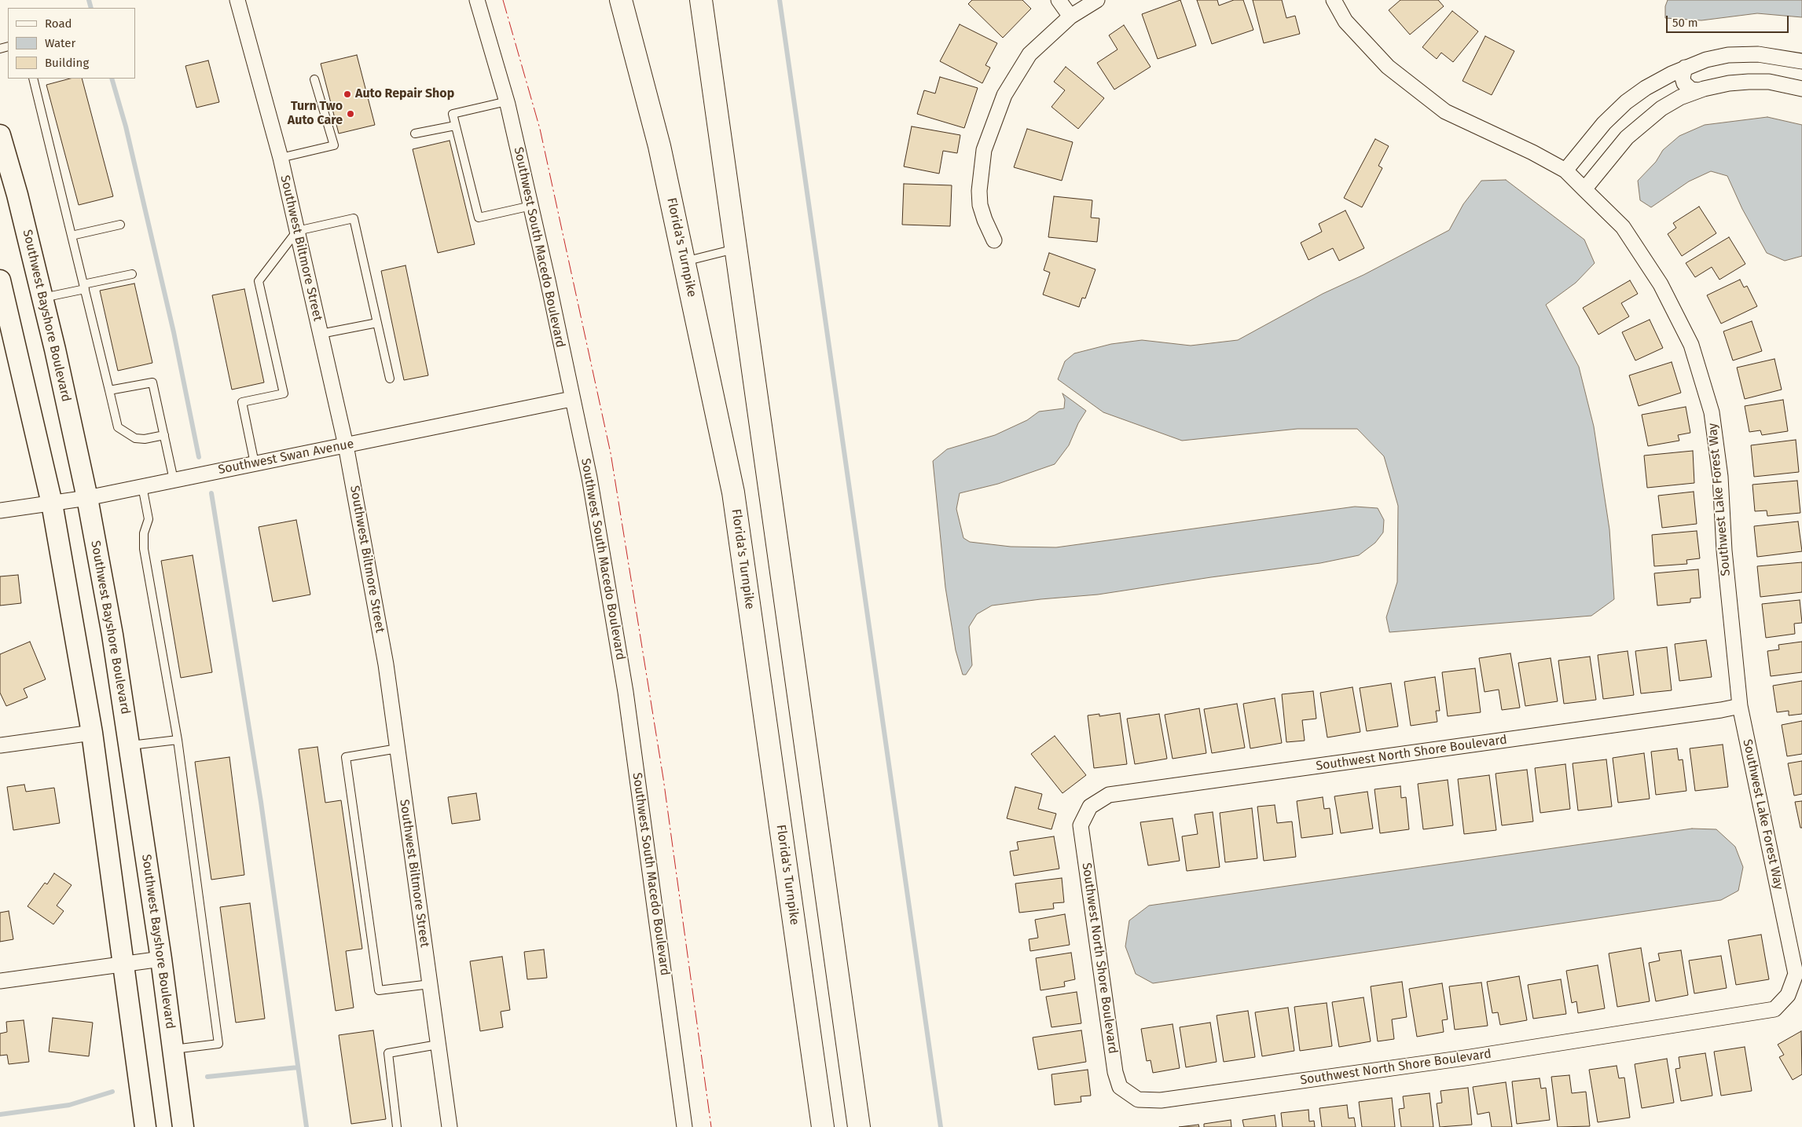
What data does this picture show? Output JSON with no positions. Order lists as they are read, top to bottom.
{
  "streets": {
    "highway": ["Florida's Turnpike"],
    "main road": ["Southwest Bayshore Boulevard"],
    "street": [
      "Southwest South Macedo Boulevard",
      "Southwest Biltmore Street",
      "Southwest Swan Avenue",
      "Southwest Lake Forest Way",
      "Southwest North Shore Boulevard"
    ]
  },
  "crossings": [
    ["Southwest South Macedo Boulevard", "Southwest Swan Avenue"],
    ["Southwest Biltmore Street", "Southwest Swan Avenue"],
    ["Southwest Bayshore Boulevard", "Southwest Swan Avenue"],
    ["Southwest Lake Forest Way", "Southwest North Shore Boulevard"]
  ],
  "places": ["Auto Repair Shop", "Turn Two Auto Care"],
  "legend": ["Road", "Water", "Building"],
  "scale_bar": "50 m"
}
